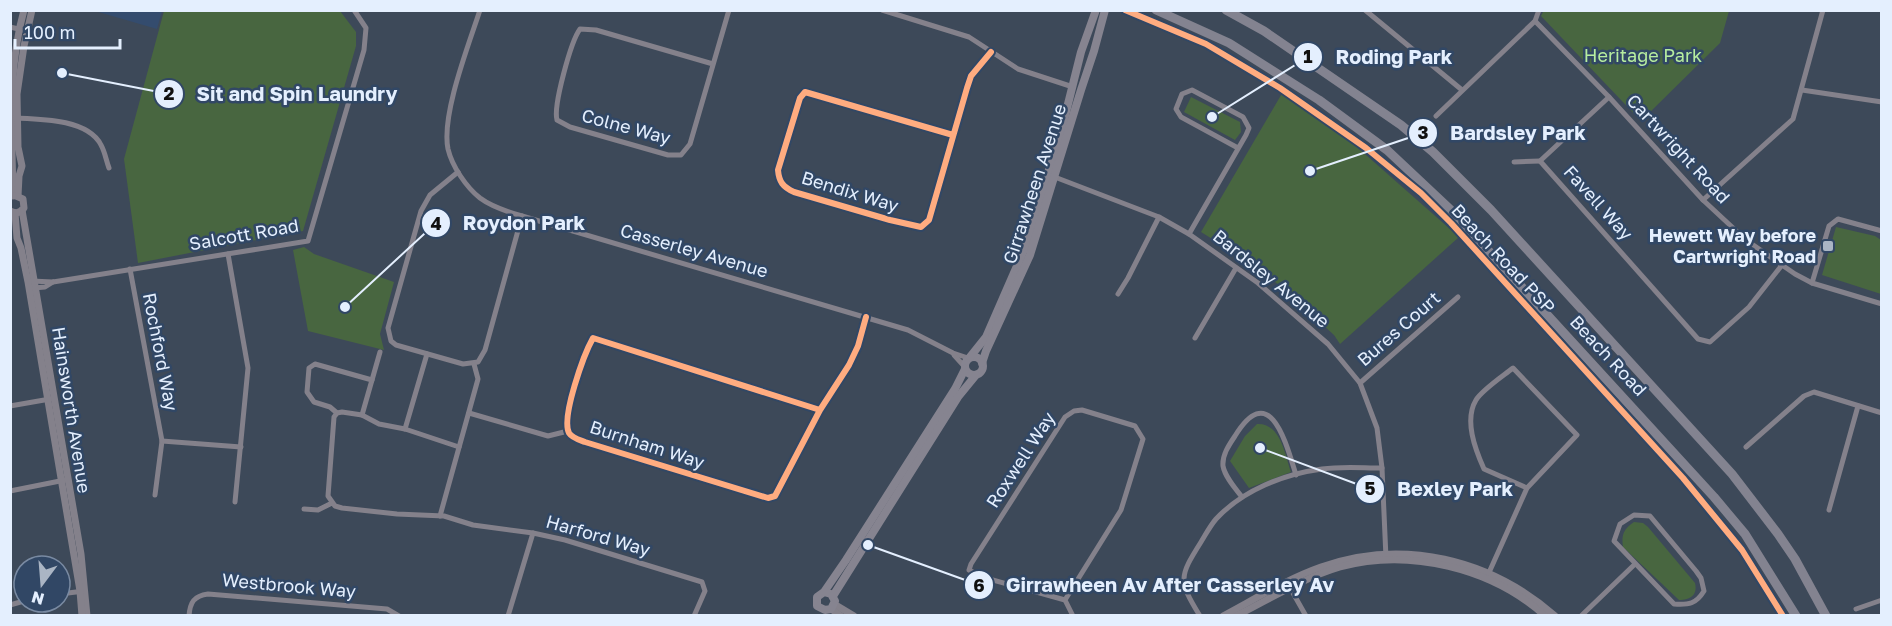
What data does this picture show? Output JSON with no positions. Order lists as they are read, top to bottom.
{
  "streets": {
    "main road": ["Girrawheen Avenue", "Beach Road"],
    "street": [
      "Colne Way",
      "Cartwright Road",
      "Bendix Way",
      "Favell Way",
      "Salcott Road",
      "Casserley Avenue",
      "Bardsley Avenue",
      "Bures Court",
      "Rochford Way",
      "Hainsworth Avenue",
      "Burnham Way",
      "Roxwell Way",
      "Harford Way",
      "Westbrook Way"
    ],
    "cycle path": ["Beach Road PSP"]
  },
  "crossings": [
    ["Cartwright Road", "Favell Way"],
    ["Girrawheen Avenue", "Casserley Avenue"],
    ["Girrawheen Avenue", "Bardsley Avenue"],
    ["Salcott Road", "Rochford Way"],
    ["Salcott Road", "Hainsworth Avenue"],
    ["Casserley Avenue", "Burnham Way"],
    ["Bardsley Avenue", "Bures Court"]
  ],
  "parks": ["Heritage Park"],
  "places": {
    "other": [
      "Sit and Spin Laundry",
      "Roding Park",
      "Bardsley Park",
      "Roydon Park",
      "Bexley Park",
      "Girrawheen Av After Casserley Av"
    ],
    "transit": ["Hewett Way before Cartwright Road"]
  },
  "scale_bar": "100 m",
  "north": "bottom"
}
